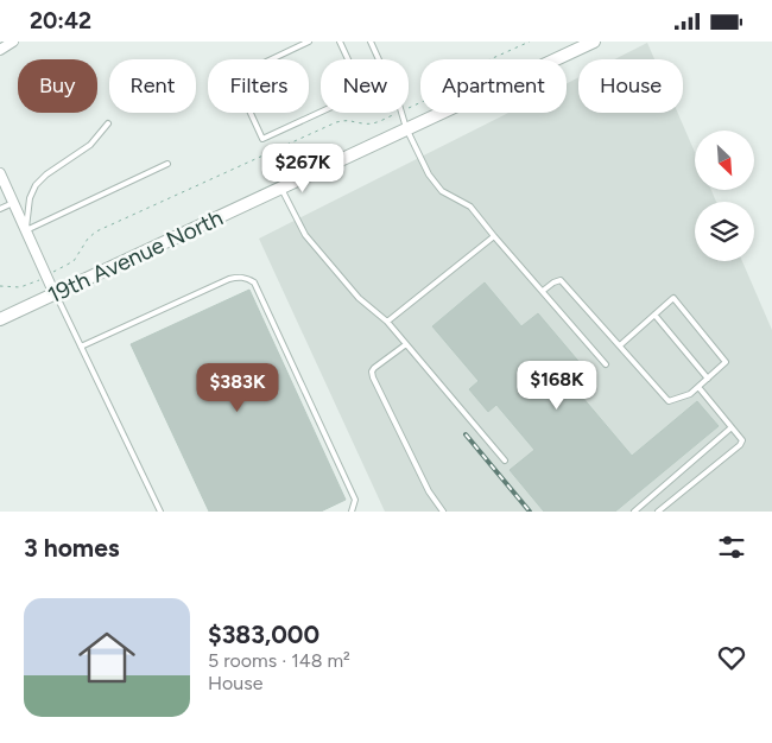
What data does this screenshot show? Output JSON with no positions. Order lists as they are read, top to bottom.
{
  "streets": {
    "street": ["19th Avenue North"]
  },
  "north": "bottom right",
  "page": {
    "status": "20:42",
    "chip": [
      "Buy",
      "Rent",
      "Filters",
      "New",
      "Apartment",
      "House"
    ],
    "price": ["$267K", "$168K", "$383K"],
    "heading": "3 homes",
    "list": [
      {
        "name": "$383,000",
        "note": "5 rooms · 148 m² · House"
      }
    ]
  }
}
